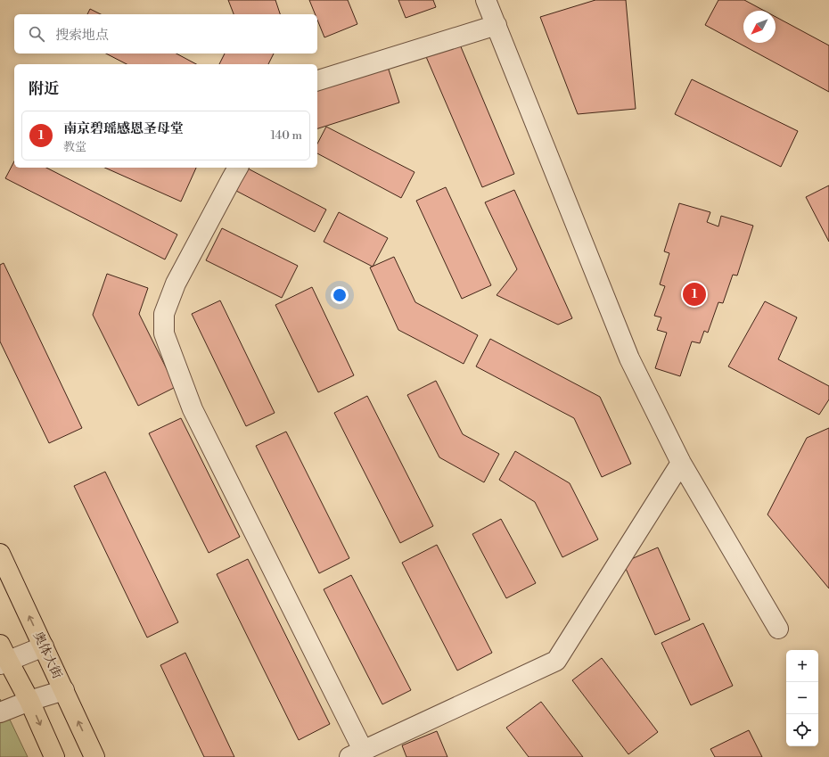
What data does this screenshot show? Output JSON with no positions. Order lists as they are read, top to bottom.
{
  "streets": {
    "main road": ["奥体大街"]
  },
  "north": "bottom left",
  "page": {
    "search": "搜索地点",
    "heading": "附近",
    "list": [
      {
        "mark": "1",
        "name": "南京碧瑶感恩圣母堂",
        "note": "教堂",
        "value": "140 m"
      }
    ],
    "pins": "1",
    "map_buttons": ["+", "−"]
  }
}
